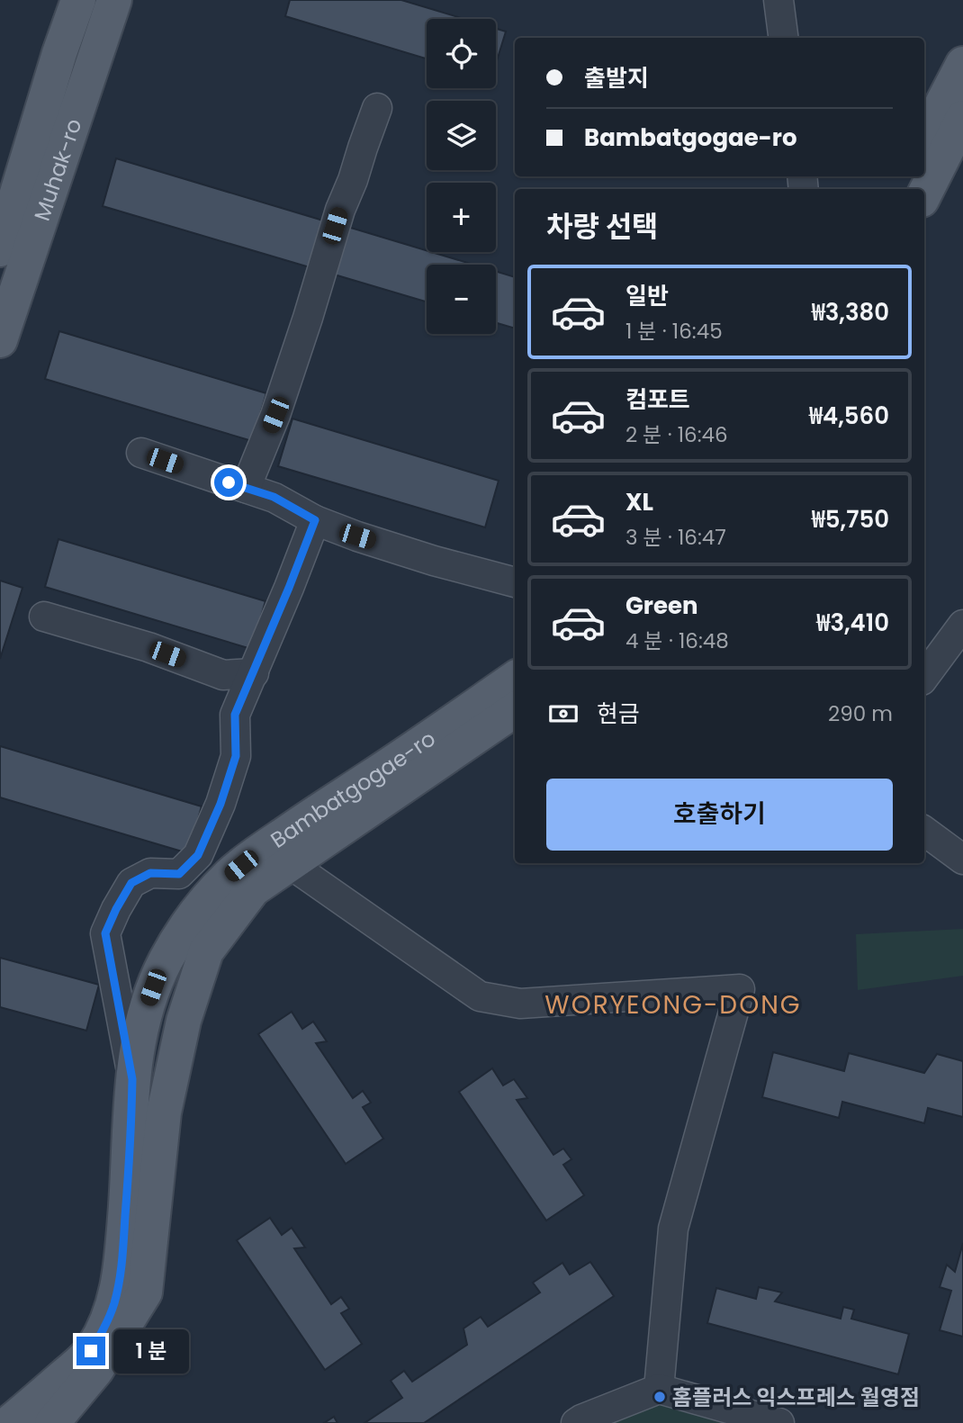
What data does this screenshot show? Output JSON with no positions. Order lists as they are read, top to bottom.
{
  "streets": {
    "main road": ["Muhak-ro", "Bambatgogae-ro"]
  },
  "districts": ["WORYEONG-DONG"],
  "places": ["홈플러스 익스프레스 월영점"],
  "page": {
    "map_buttons": ["+", "−"],
    "banner": ["출발지", "Bambatgogae-ro"],
    "heading": "차량 선택",
    "list": [
      {
        "name": "일반",
        "note": "1 분 · 16:45",
        "value": "₩3,380"
      },
      {
        "name": "컴포트",
        "note": "2 분 · 16:46",
        "value": "₩4,560"
      },
      {
        "name": "XL",
        "note": "3 분 · 16:47",
        "value": "₩5,750"
      },
      {
        "name": "Green",
        "note": "4 분 · 16:48",
        "value": "₩3,410"
      }
    ],
    "pay": ["현금", "290 m"],
    "buttons": "호출하기",
    "bubble": "1 분"
  }
}
